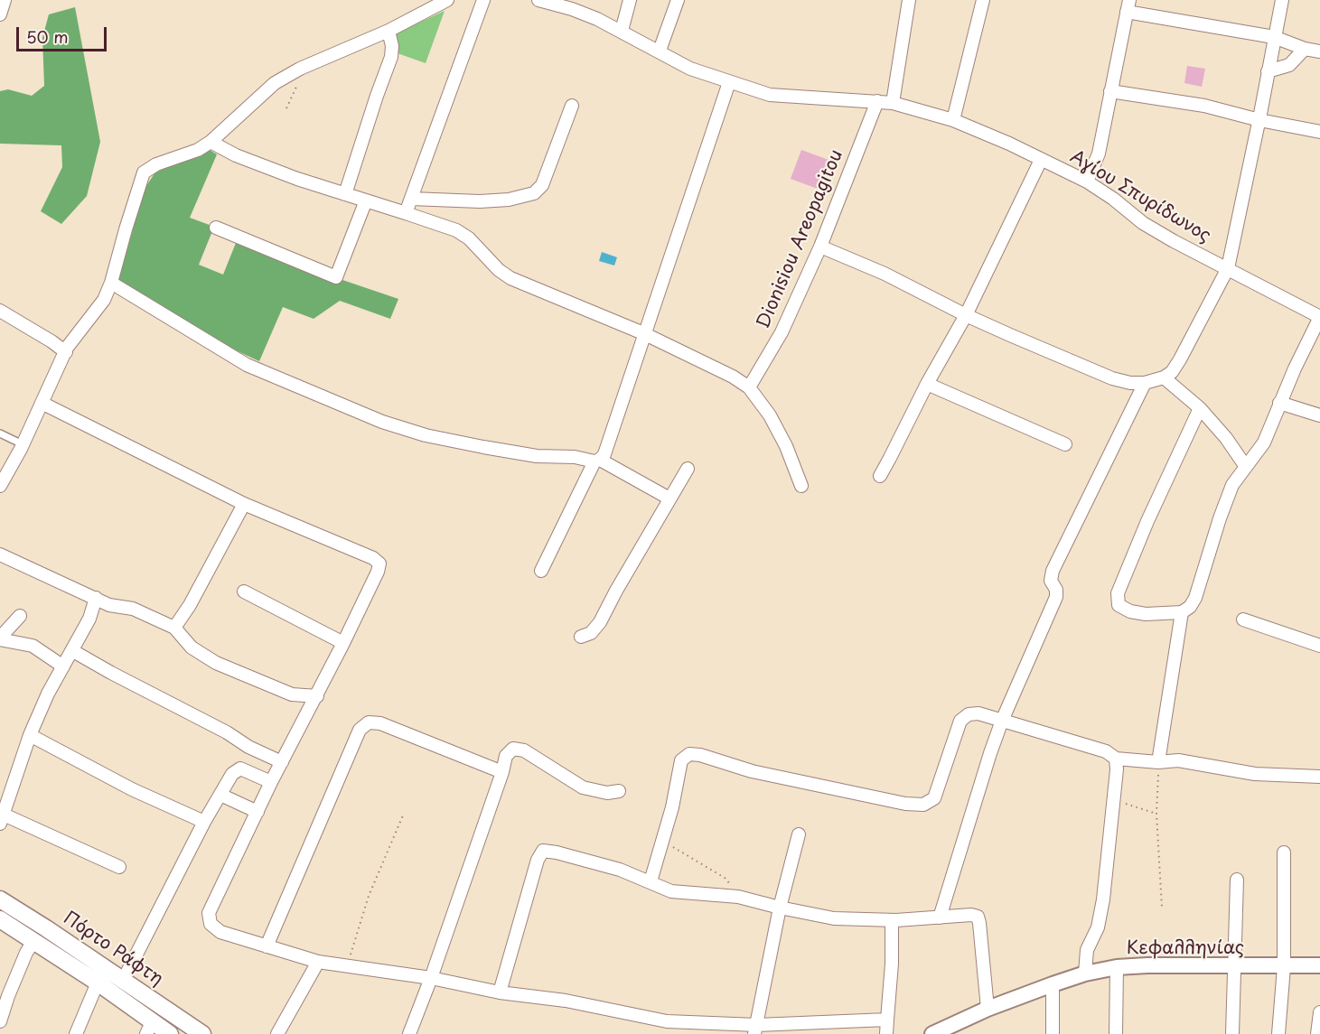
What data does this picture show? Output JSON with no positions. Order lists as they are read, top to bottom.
{
  "streets": {
    "main road": ["Πόρτο Ράφτη"],
    "street": ["Αγίου Σπυρίδωνος", "Dionisiou Areopagitou", "Κεφαλληνίας"]
  },
  "crossings": [
    ["Αγίου Σπυρίδωνος", "Dionisiou Areopagitou"]
  ],
  "scale_bar": "50 m"
}
